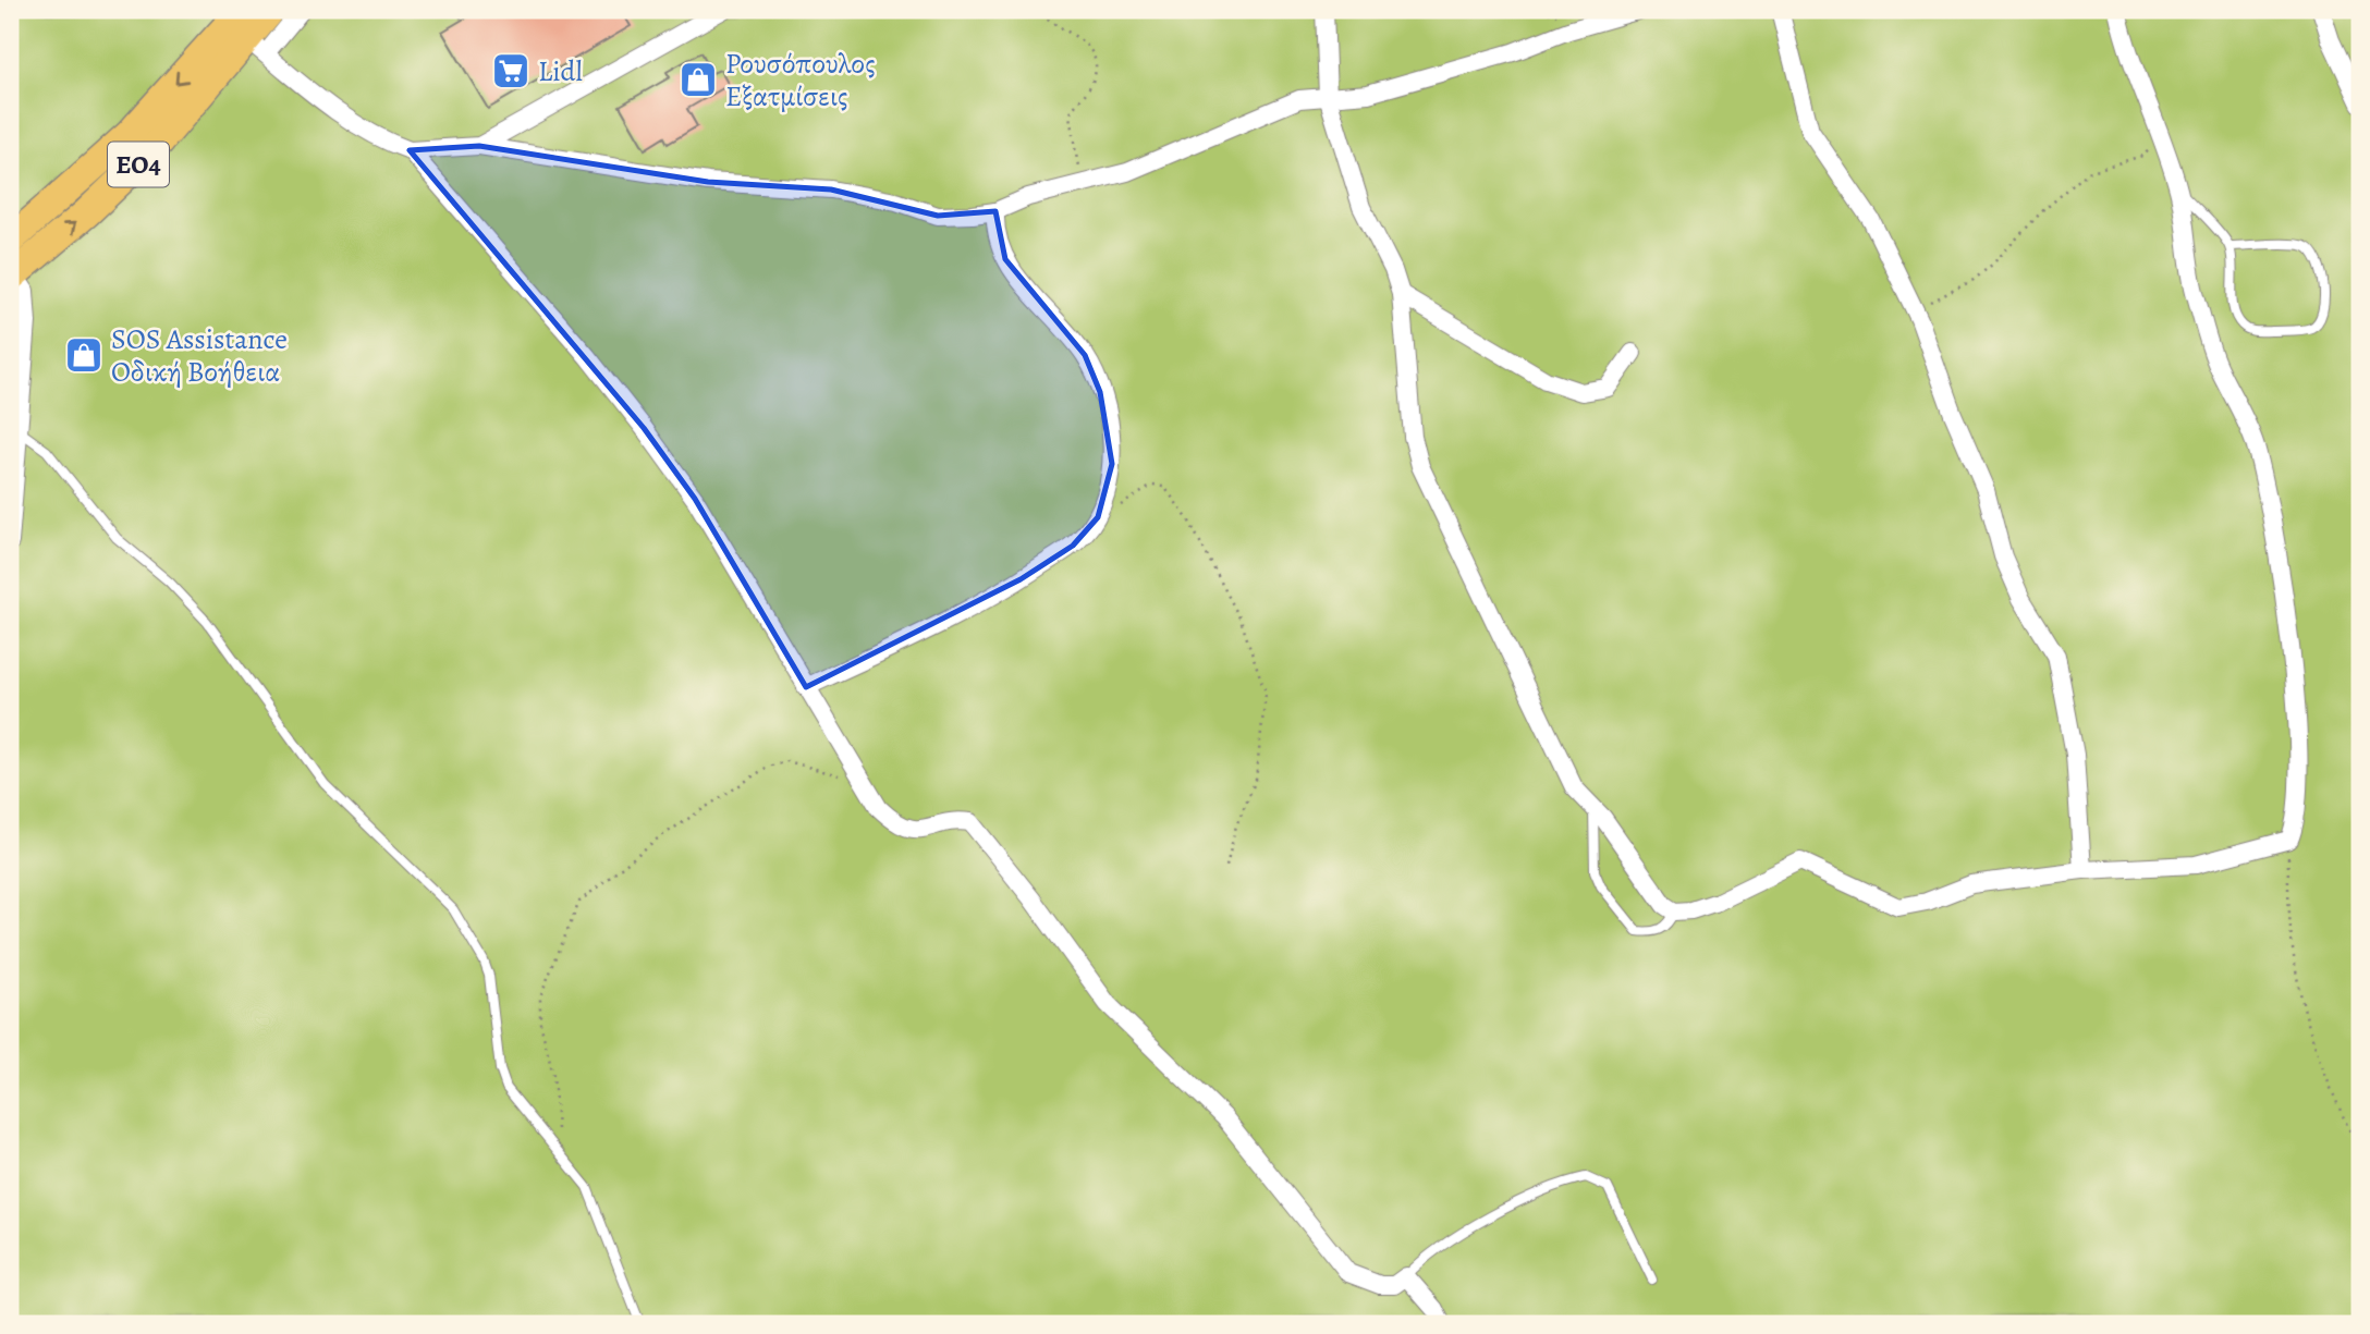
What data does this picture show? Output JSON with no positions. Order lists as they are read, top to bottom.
{
  "streets": {
    "main road": ["ΕΟ4"]
  },
  "places": {
    "supermarket": ["Lidl"],
    "shop": ["Ρουσόπουλος Εξατμίσεις", "SOS Assistance Οδική Βοήθεια"]
  }
}
